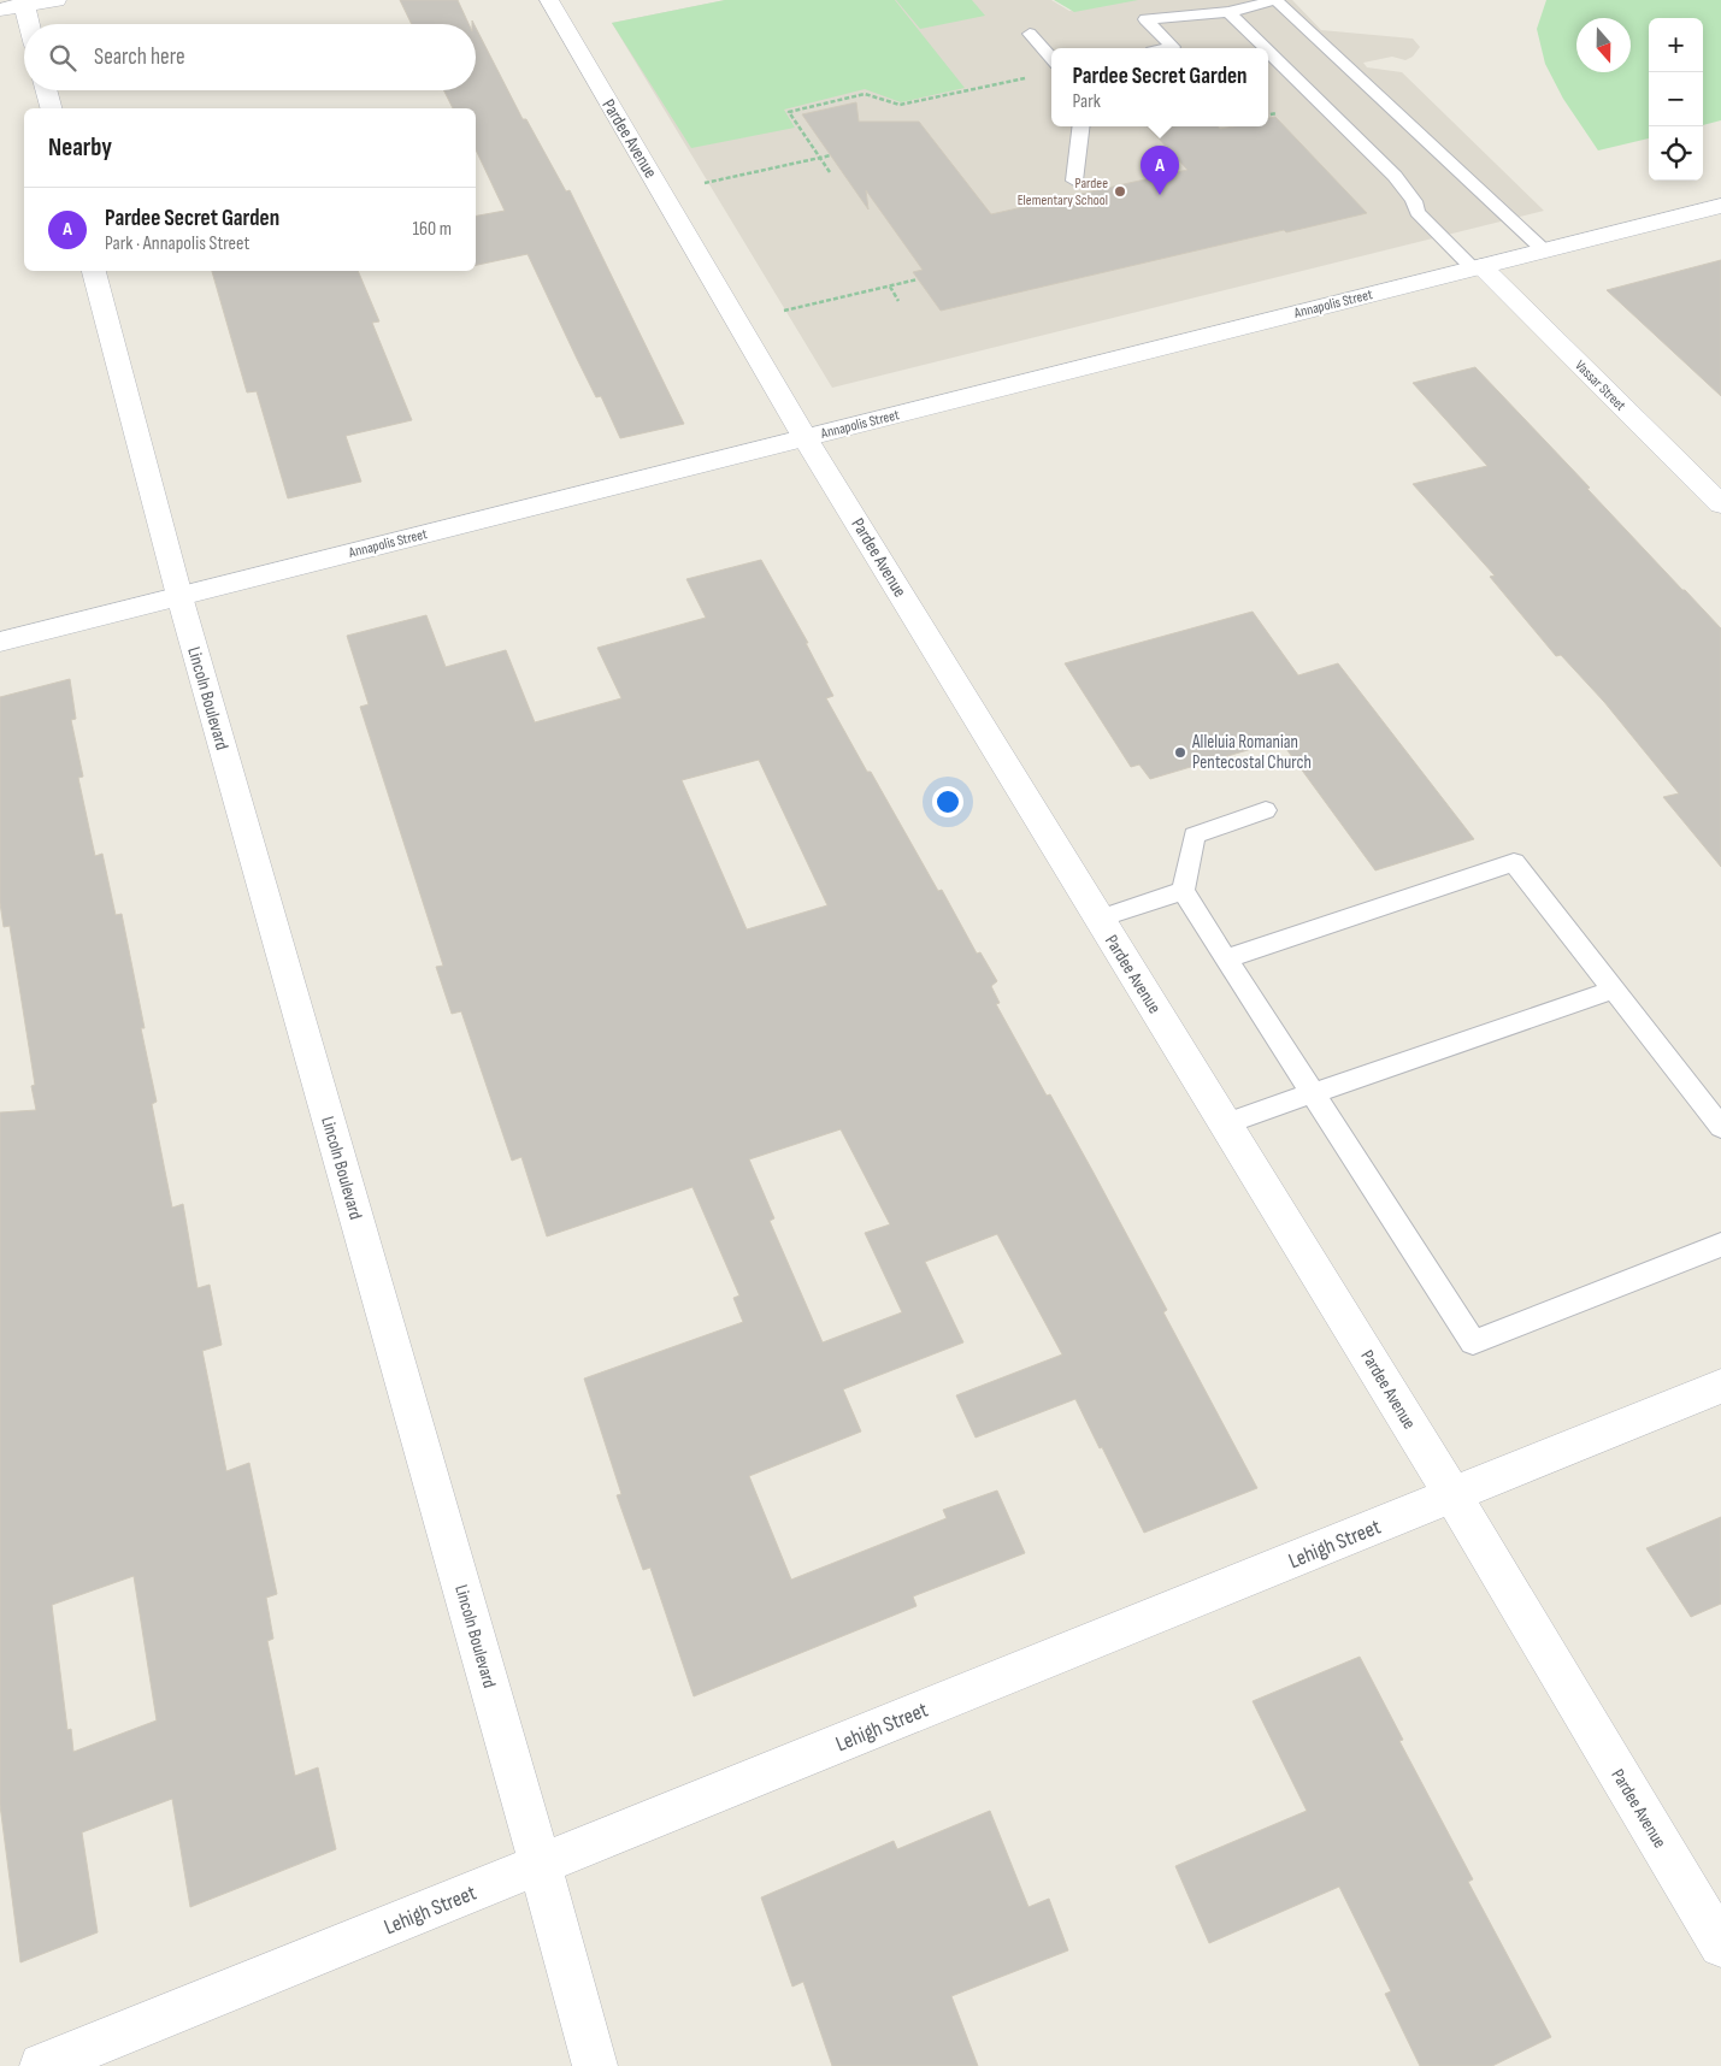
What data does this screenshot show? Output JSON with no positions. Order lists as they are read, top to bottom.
{
  "streets": {
    "street": [
      "Pardee Avenue",
      "Annapolis Street",
      "Vassar Street",
      "Lincoln Boulevard",
      "Lehigh Street"
    ]
  },
  "crossings": [
    ["Pardee Avenue", "Annapolis Street"],
    ["Pardee Avenue", "Lehigh Street"],
    ["Annapolis Street", "Vassar Street"],
    ["Annapolis Street", "Lincoln Boulevard"],
    ["Lincoln Boulevard", "Lehigh Street"]
  ],
  "places": ["Pardee Elementary School", "Alleluia Romanian Pentecostal Church"],
  "north": "bottom",
  "page": {
    "map_buttons": ["+", "−"],
    "search": "Search here",
    "popup": ["Pardee Secret Garden", "Park"],
    "heading": "Nearby",
    "pins": "A",
    "list": [
      {
        "mark": "A",
        "name": "Pardee Secret Garden",
        "note": "Park · Annapolis Street",
        "value": "160 m"
      }
    ]
  }
}
